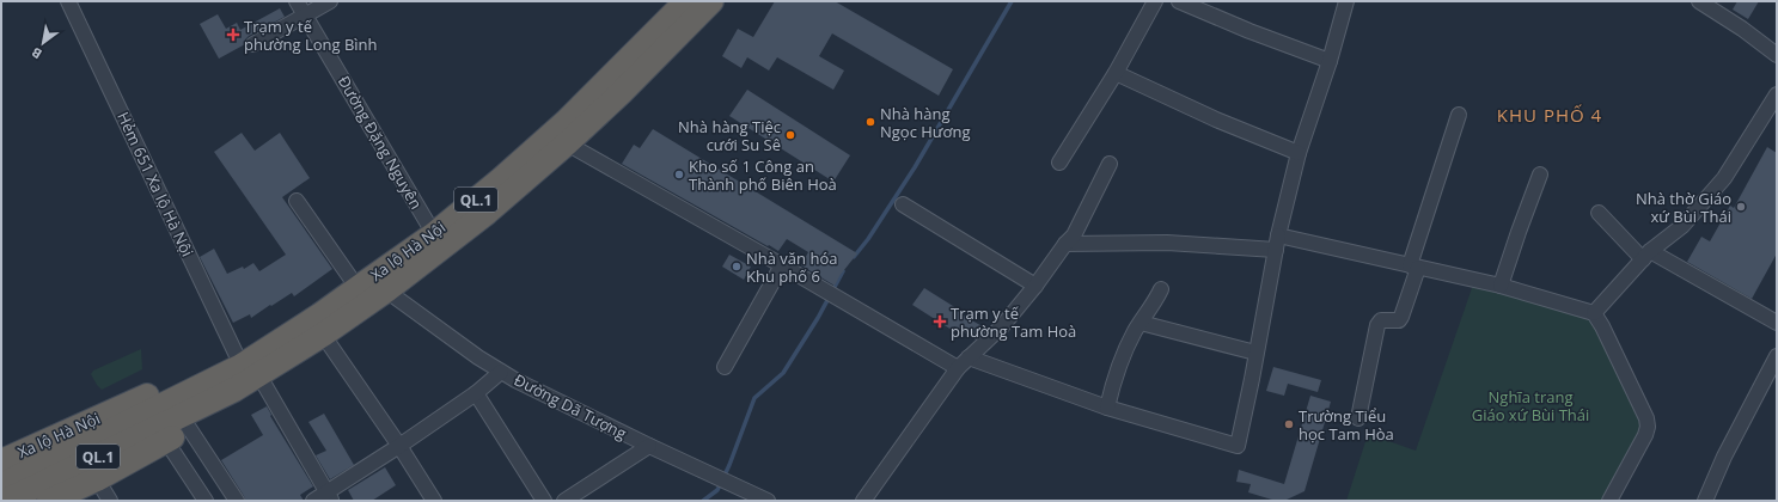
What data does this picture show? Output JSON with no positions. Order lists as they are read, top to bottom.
{
  "streets": {
    "highway": ["QL.1", "Xa lộ Hà Nội"],
    "street": ["Đường Đặng Nguyên", "Hẻm 651 Xa lộ Hà Nội", "Đường Dã Tượng"]
  },
  "crossings": [
    ["Đường Đặng Nguyên", "Xa lộ Hà Nội"],
    ["Hẻm 651 Xa lộ Hà Nội", "QL.1"],
    ["Hẻm 651 Xa lộ Hà Nội", "Xa lộ Hà Nội"],
    ["QL.1", "Xa lộ Hà Nội"]
  ],
  "districts": ["KHU PHỐ 4"],
  "parks": ["Nghĩa trang Giáo xứ Bùi Thái"],
  "places": {
    "health": ["Trạm y tế phường Long Bình", "Trạm y tế phường Tam Hoà"],
    "other": [
      "Nhà hàng Ngọc Hương",
      "Nhà hàng Tiệc cưới Su Sê",
      "Kho số 1 Công an Thành phố Biên Hoà",
      "Nhà thờ Giáo xứ Bùi Thái",
      "Nhà văn hóa Khu phố 6",
      "Trường Tiểu học Tam Hòa"
    ]
  },
  "north": "bottom left"
}
